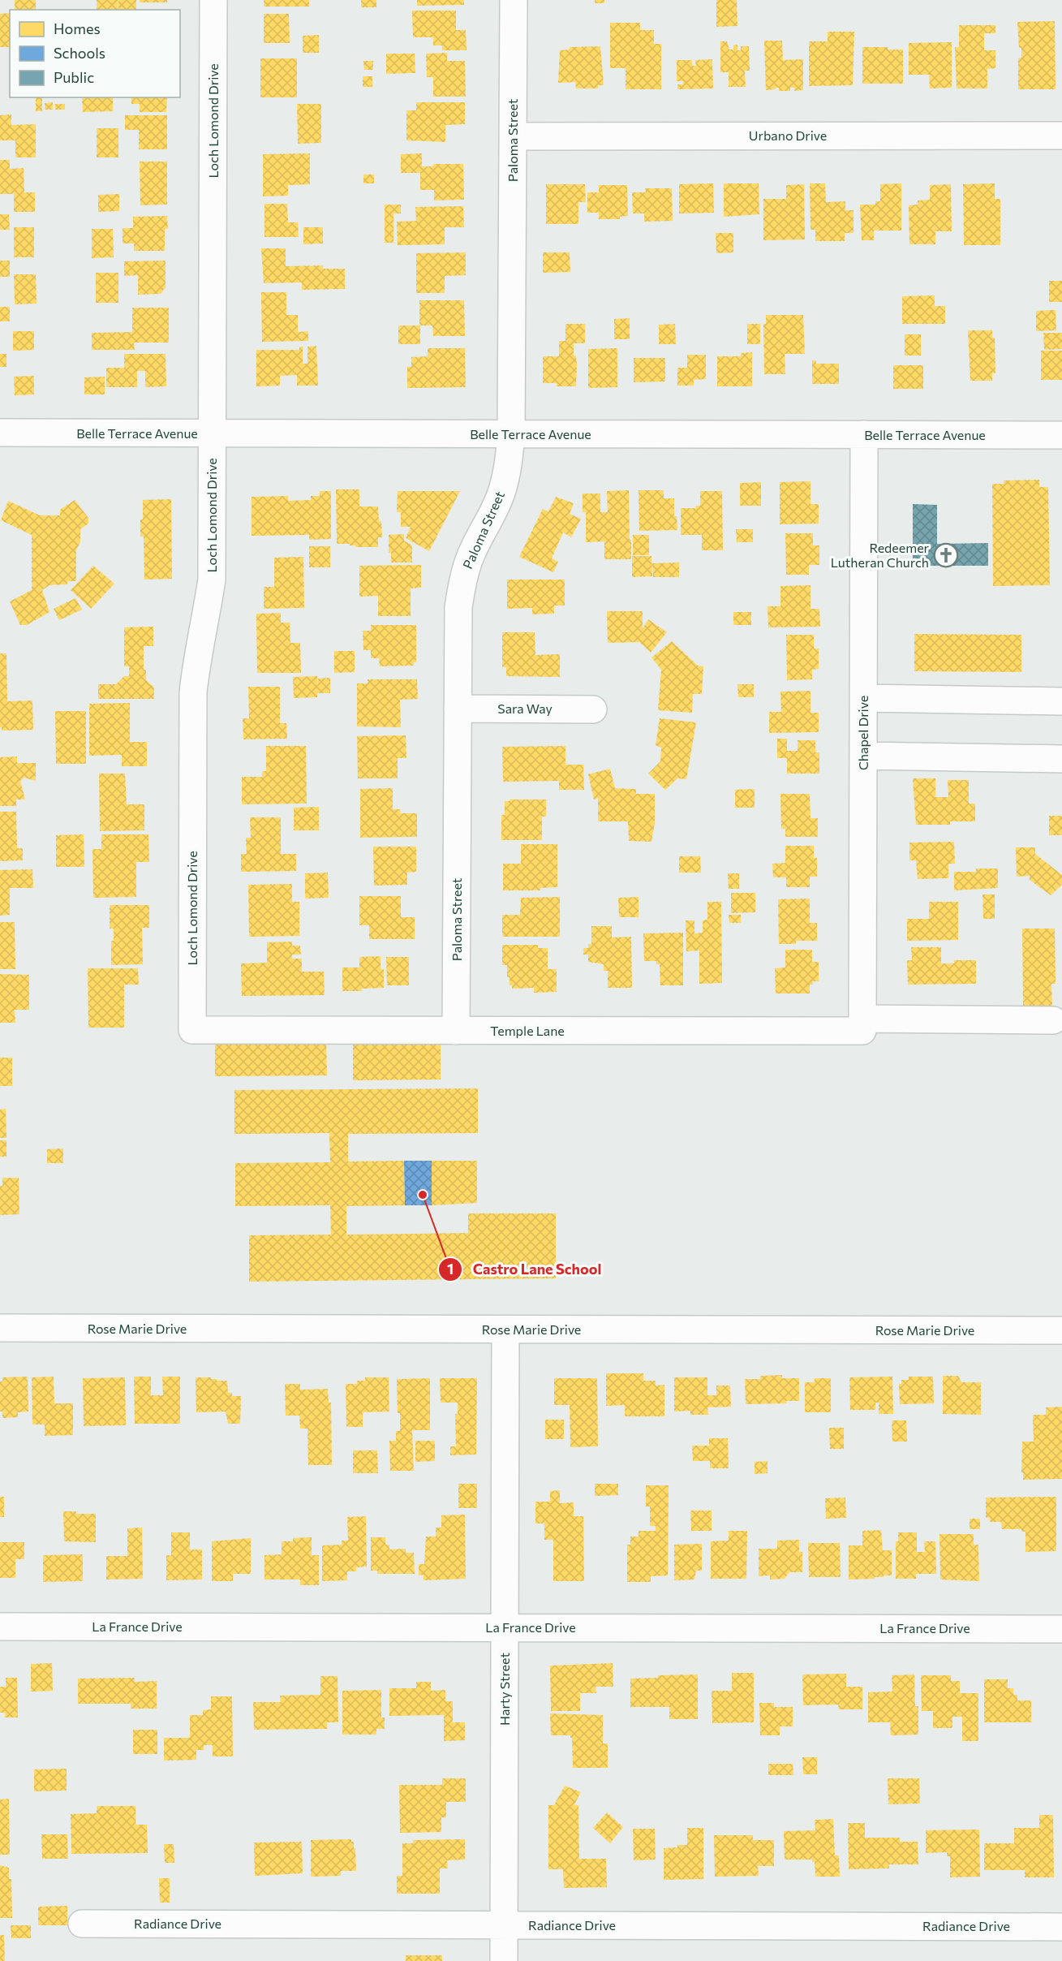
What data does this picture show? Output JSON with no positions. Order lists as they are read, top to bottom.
{
  "streets": {
    "street": [
      "Loch Lomond Drive",
      "Urbano Drive",
      "Paloma Street",
      "Belle Terrace Avenue",
      "Sara Way",
      "Chapel Drive",
      "Temple Lane",
      "Rose Marie Drive",
      "La France Drive",
      "Harty Street",
      "Radiance Drive"
    ]
  },
  "crossings": [
    ["Loch Lomond Drive", "Belle Terrace Avenue"],
    ["Loch Lomond Drive", "Temple Lane"],
    ["Urbano Drive", "Paloma Street"],
    ["Paloma Street", "Belle Terrace Avenue"],
    ["Paloma Street", "Sara Way"],
    ["Paloma Street", "Temple Lane"],
    ["Belle Terrace Avenue", "Chapel Drive"],
    ["Chapel Drive", "Temple Lane"],
    ["Rose Marie Drive", "Harty Street"],
    ["La France Drive", "Harty Street"],
    ["Harty Street", "Radiance Drive"]
  ],
  "places": {
    "church": ["Redeemer Lutheran Church"],
    "other": ["Castro Lane School"]
  },
  "legend": ["Homes", "Schools", "Public"]
}
